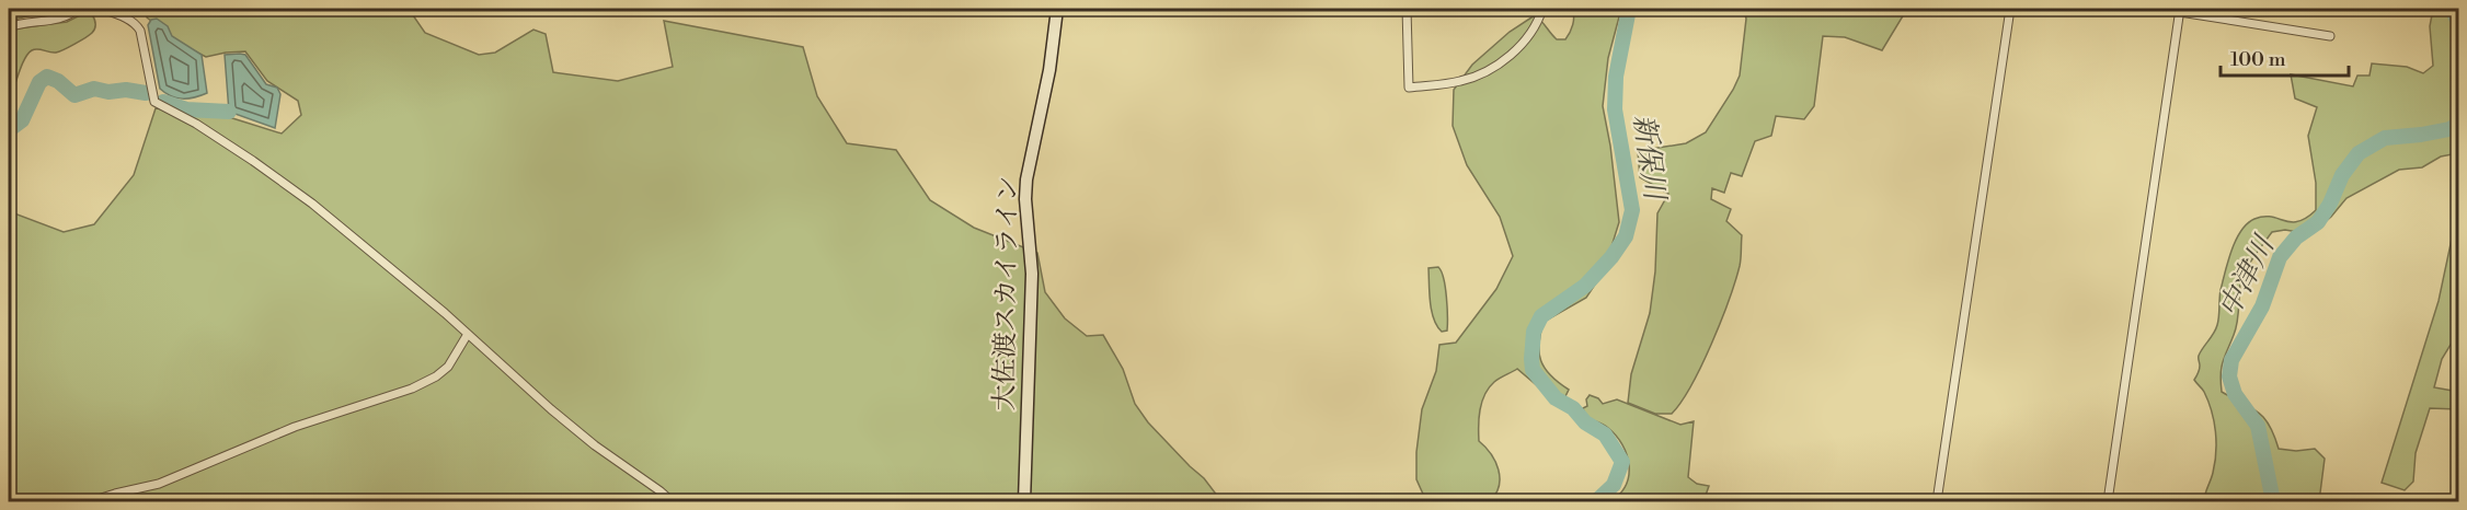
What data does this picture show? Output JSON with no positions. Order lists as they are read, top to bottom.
{
  "streets": {
    "street": ["大佐渡スカイライン"]
  },
  "water": ["新保川", "中津川"],
  "scale_bar": "100 m"
}
